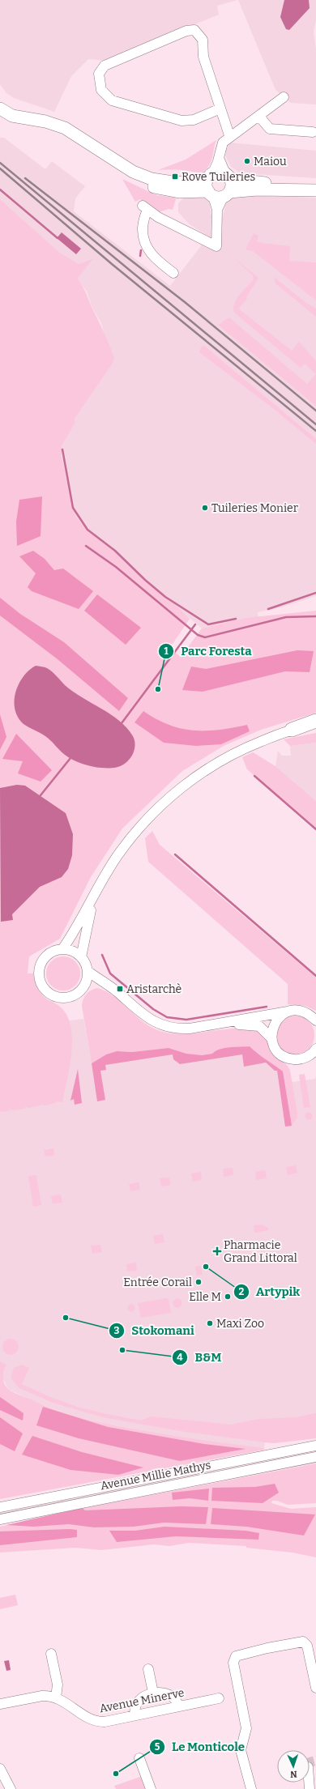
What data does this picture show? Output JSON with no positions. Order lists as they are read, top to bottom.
{
  "streets": {
    "street": ["Avenue Millie Mathys", "Avenue Minerve"]
  },
  "places": {
    "other": [
      "Maiou",
      "Tuileries Monier",
      "Parc Foresta",
      "Artypik",
      "Entrée Corail",
      "Elle M",
      "Stokomani",
      "Maxi Zoo",
      "B&M",
      "Le Monticole"
    ],
    "transit": ["Rove Tuileries", "Aristarchè"],
    "health": ["Pharmacie Grand Littoral"]
  },
  "north": "bottom"
}
